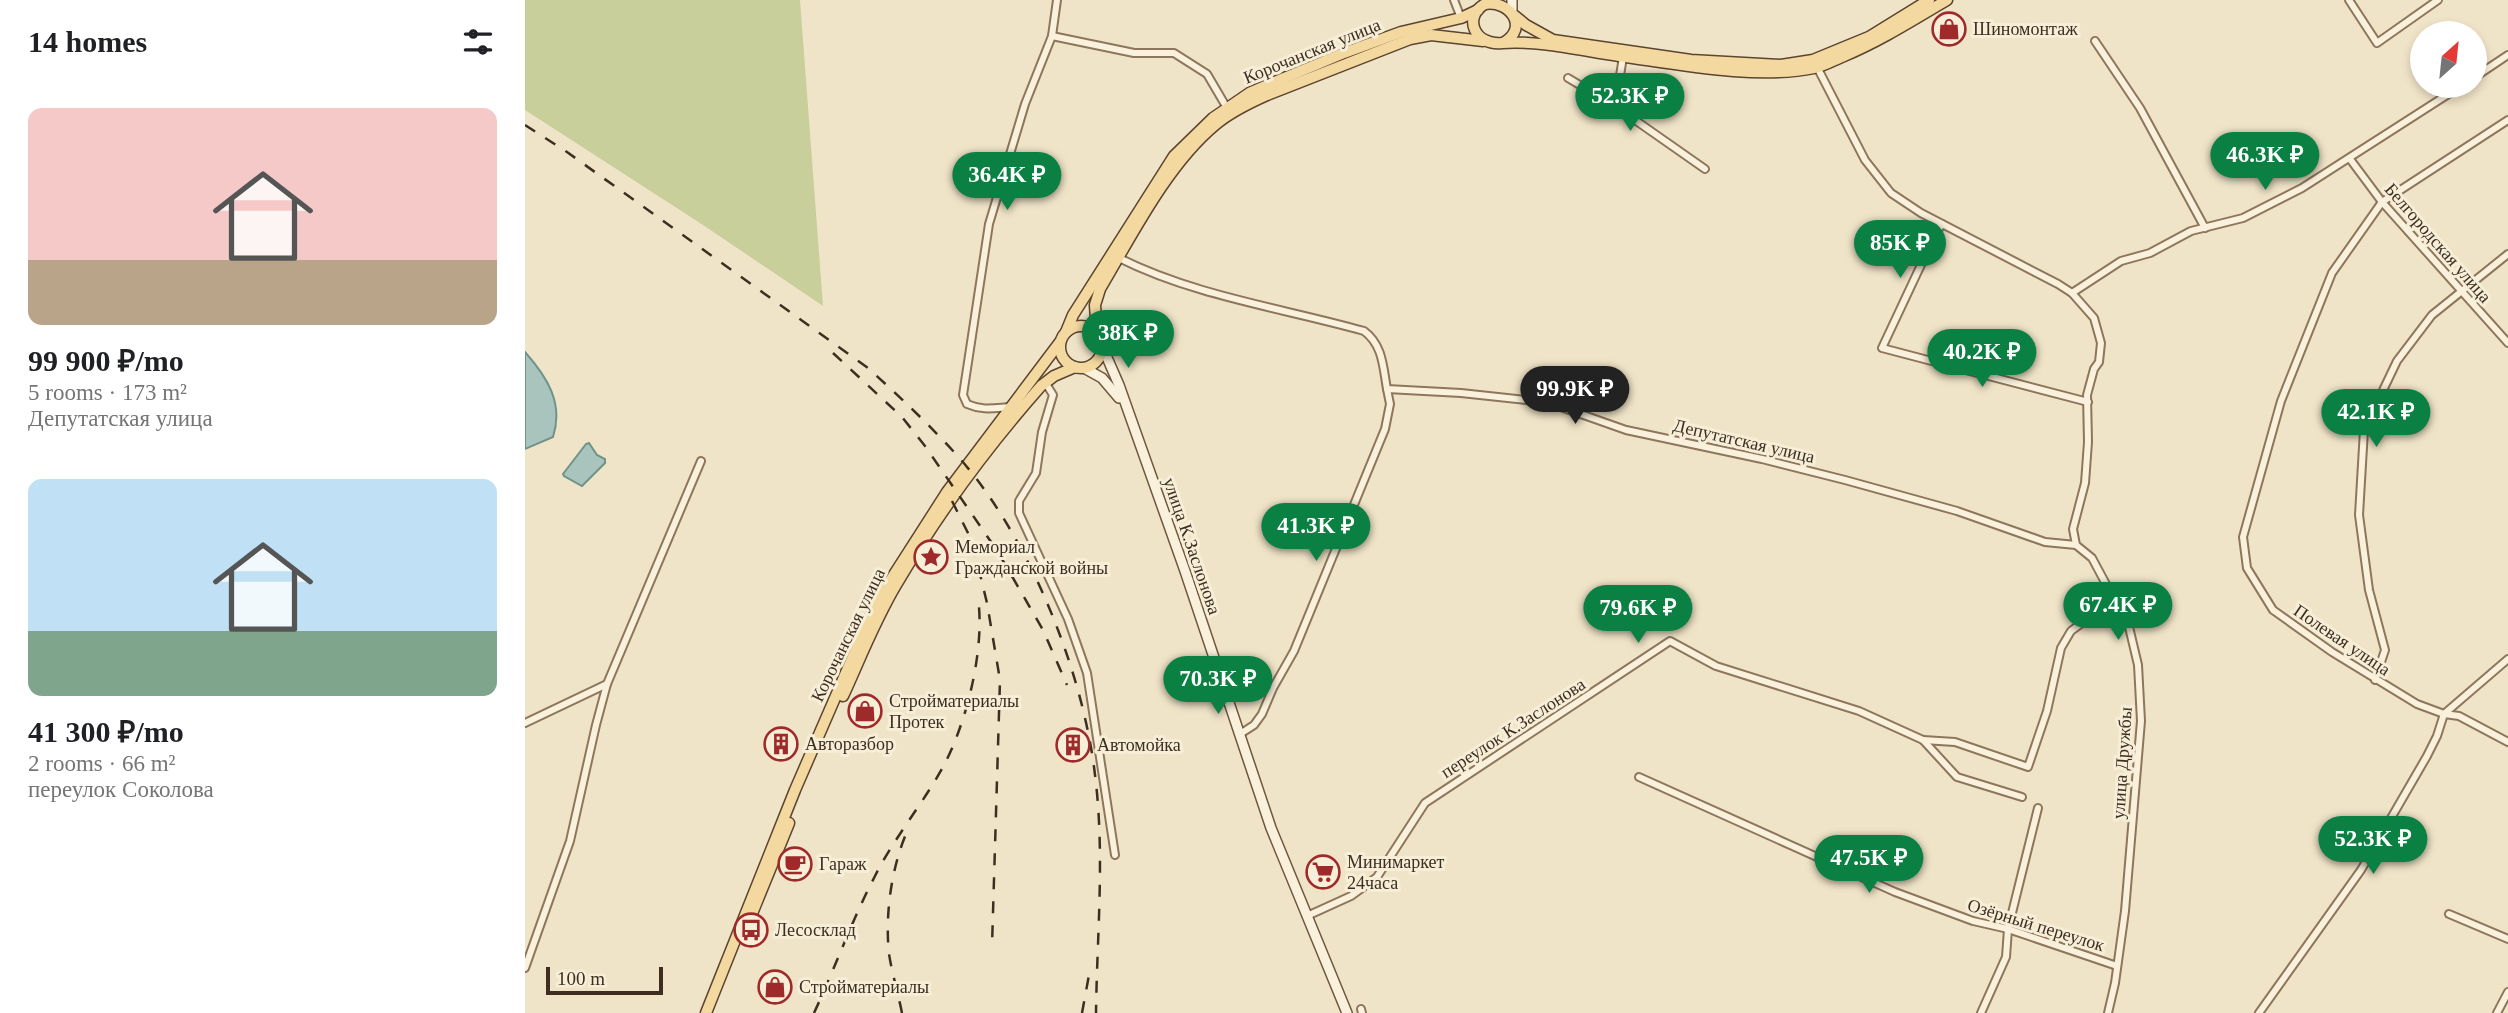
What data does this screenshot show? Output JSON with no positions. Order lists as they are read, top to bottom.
{
  "streets": {
    "main road": ["Корочанская улица"],
    "street": [
      "Белгородская улица",
      "Депутатская улица",
      "улица К.Заслонова",
      "Полевая улица",
      "переулок К.Заслонова",
      "улица Дружбы",
      "Озёрный переулок"
    ]
  },
  "crossings": [
    ["Корочанская улица", "улица К.Заслонова"],
    ["Белгородская улица", "Полевая улица"],
    ["Депутатская улица", "улица Дружбы"],
    ["улица К.Заслонова", "переулок К.Заслонова"],
    ["переулок К.Заслонова", "улица Дружбы"],
    ["улица Дружбы", "Озёрный переулок"]
  ],
  "places": {
    "shop": ["Шиномонтаж", "Стройматериалы Протек", "Стройматериалы"],
    "place": ["Мемориал Гражданской войны"],
    "building": ["Авторазбор", "Автомойка"],
    "cafe": ["Гараж"],
    "supermarket": ["Минимаркет 24часа"],
    "bus stop": ["Лесосклад"]
  },
  "scale_bar": "100 m",
  "north": "top right",
  "page": {
    "heading": "14 homes",
    "price": [
      "52.3K ₽",
      "46.3K ₽",
      "36.4K ₽",
      "85K ₽",
      "38K ₽",
      "40.2K ₽",
      "99.9K ₽",
      "42.1K ₽",
      "41.3K ₽",
      "67.4K ₽",
      "79.6K ₽",
      "70.3K ₽",
      "52.3K ₽",
      "47.5K ₽"
    ],
    "list": [
      {
        "name": "99 900 ₽/mo",
        "note": "5 rooms · 173 m² · Депутатская улица"
      },
      {
        "name": "41 300 ₽/mo",
        "note": "2 rooms · 66 m² · переулок Соколова"
      }
    ],
    "scale": "100 m"
  }
}
